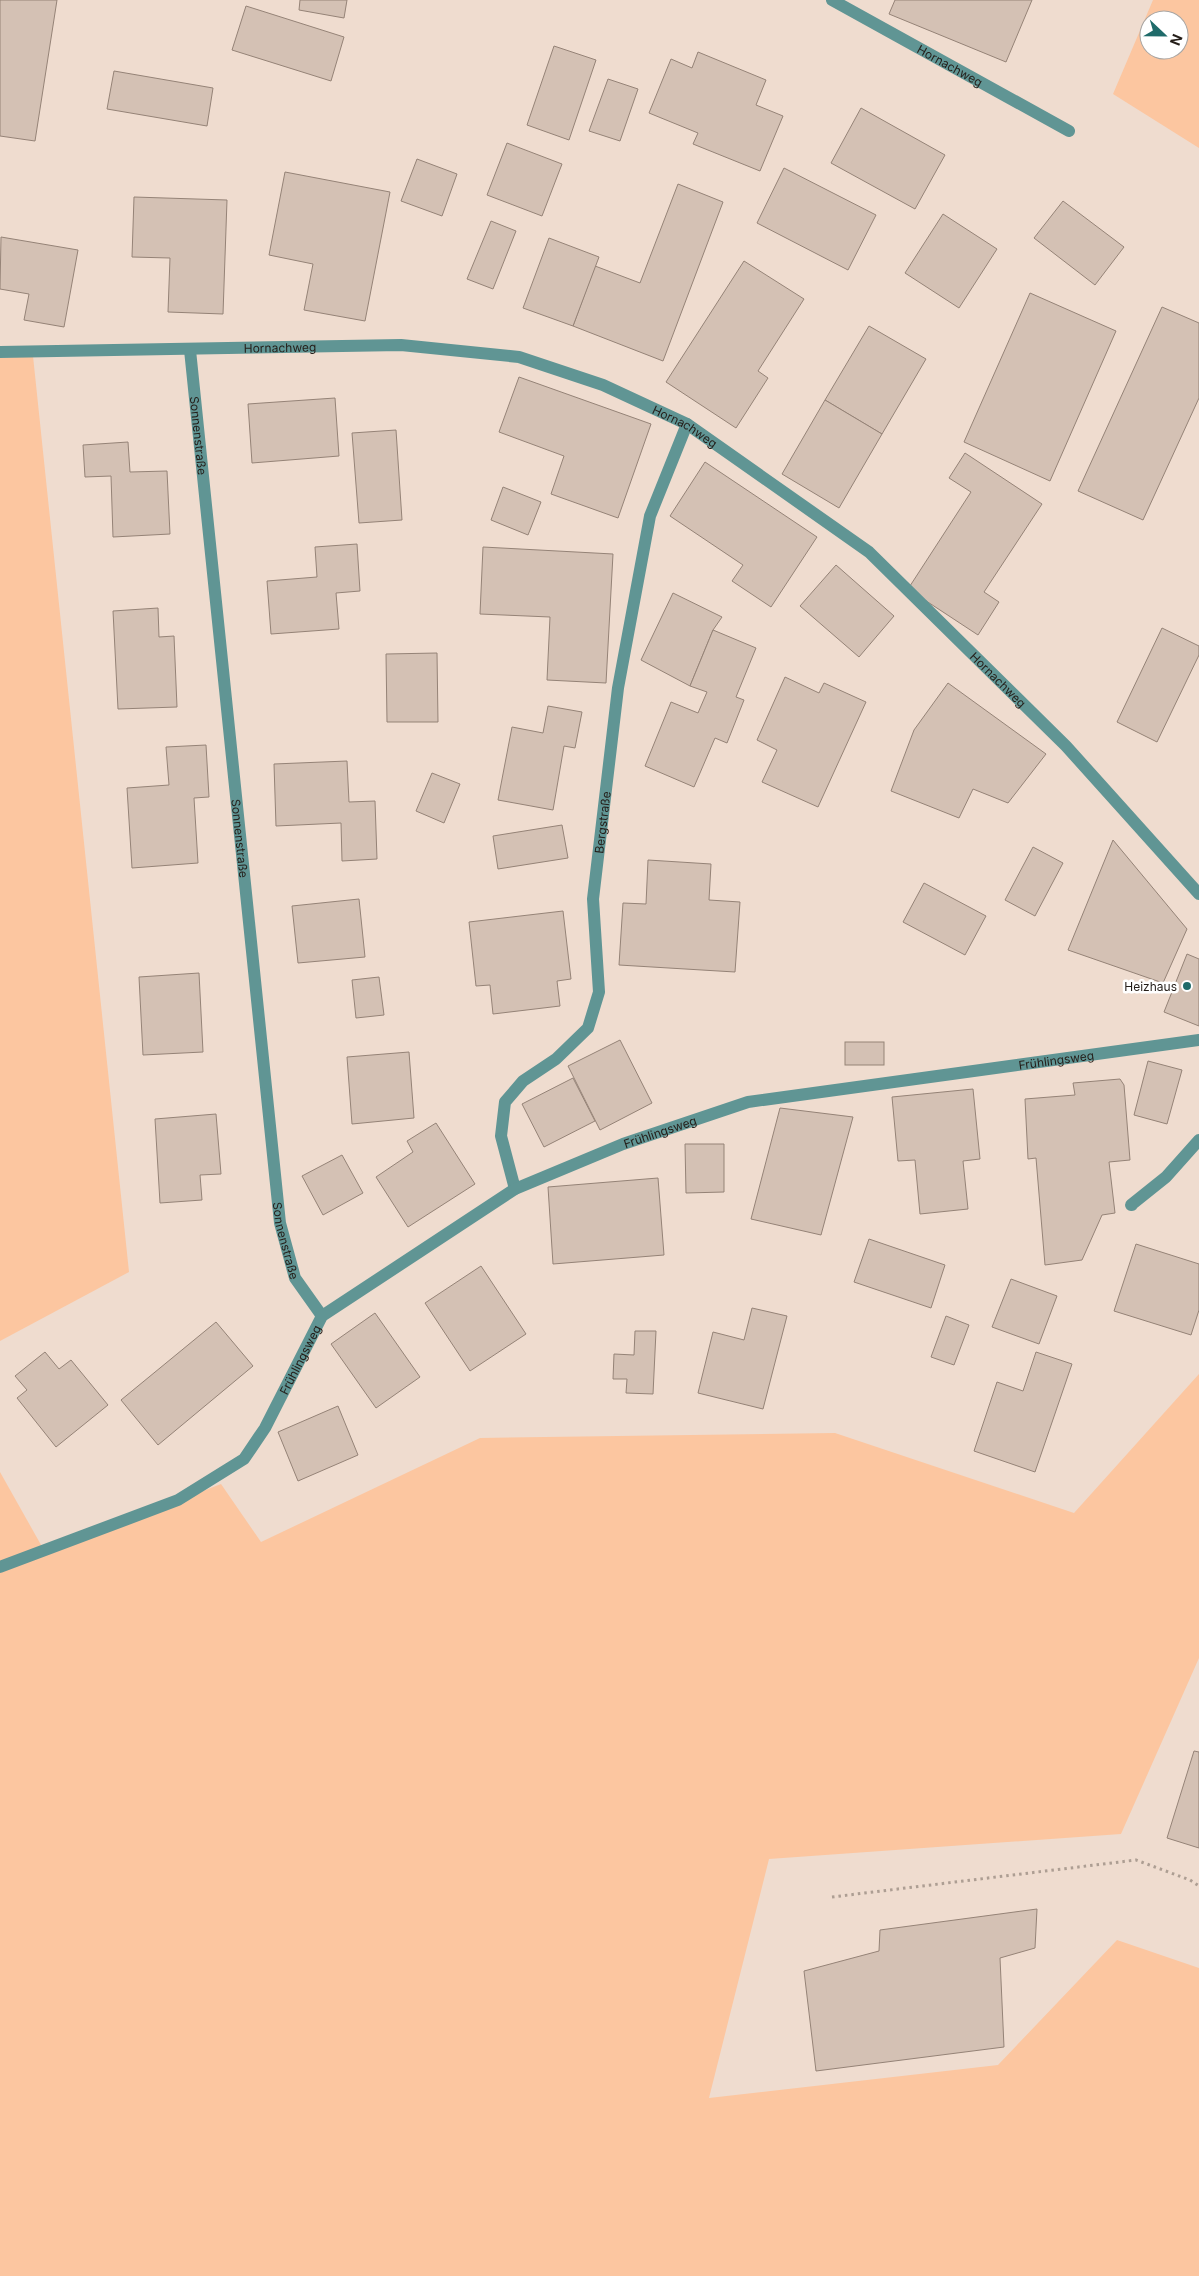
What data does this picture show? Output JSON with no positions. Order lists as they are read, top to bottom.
{
  "streets": {
    "street": [
      "Hornachweg",
      "Sonnenstraße",
      "Bergstraße",
      "Frühlingsweg"
    ]
  },
  "crossings": [
    ["Hornachweg", "Sonnenstraße"],
    ["Hornachweg", "Bergstraße"],
    ["Sonnenstraße", "Frühlingsweg"],
    ["Bergstraße", "Frühlingsweg"]
  ],
  "places": ["Heizhaus"],
  "north": "right"
}
